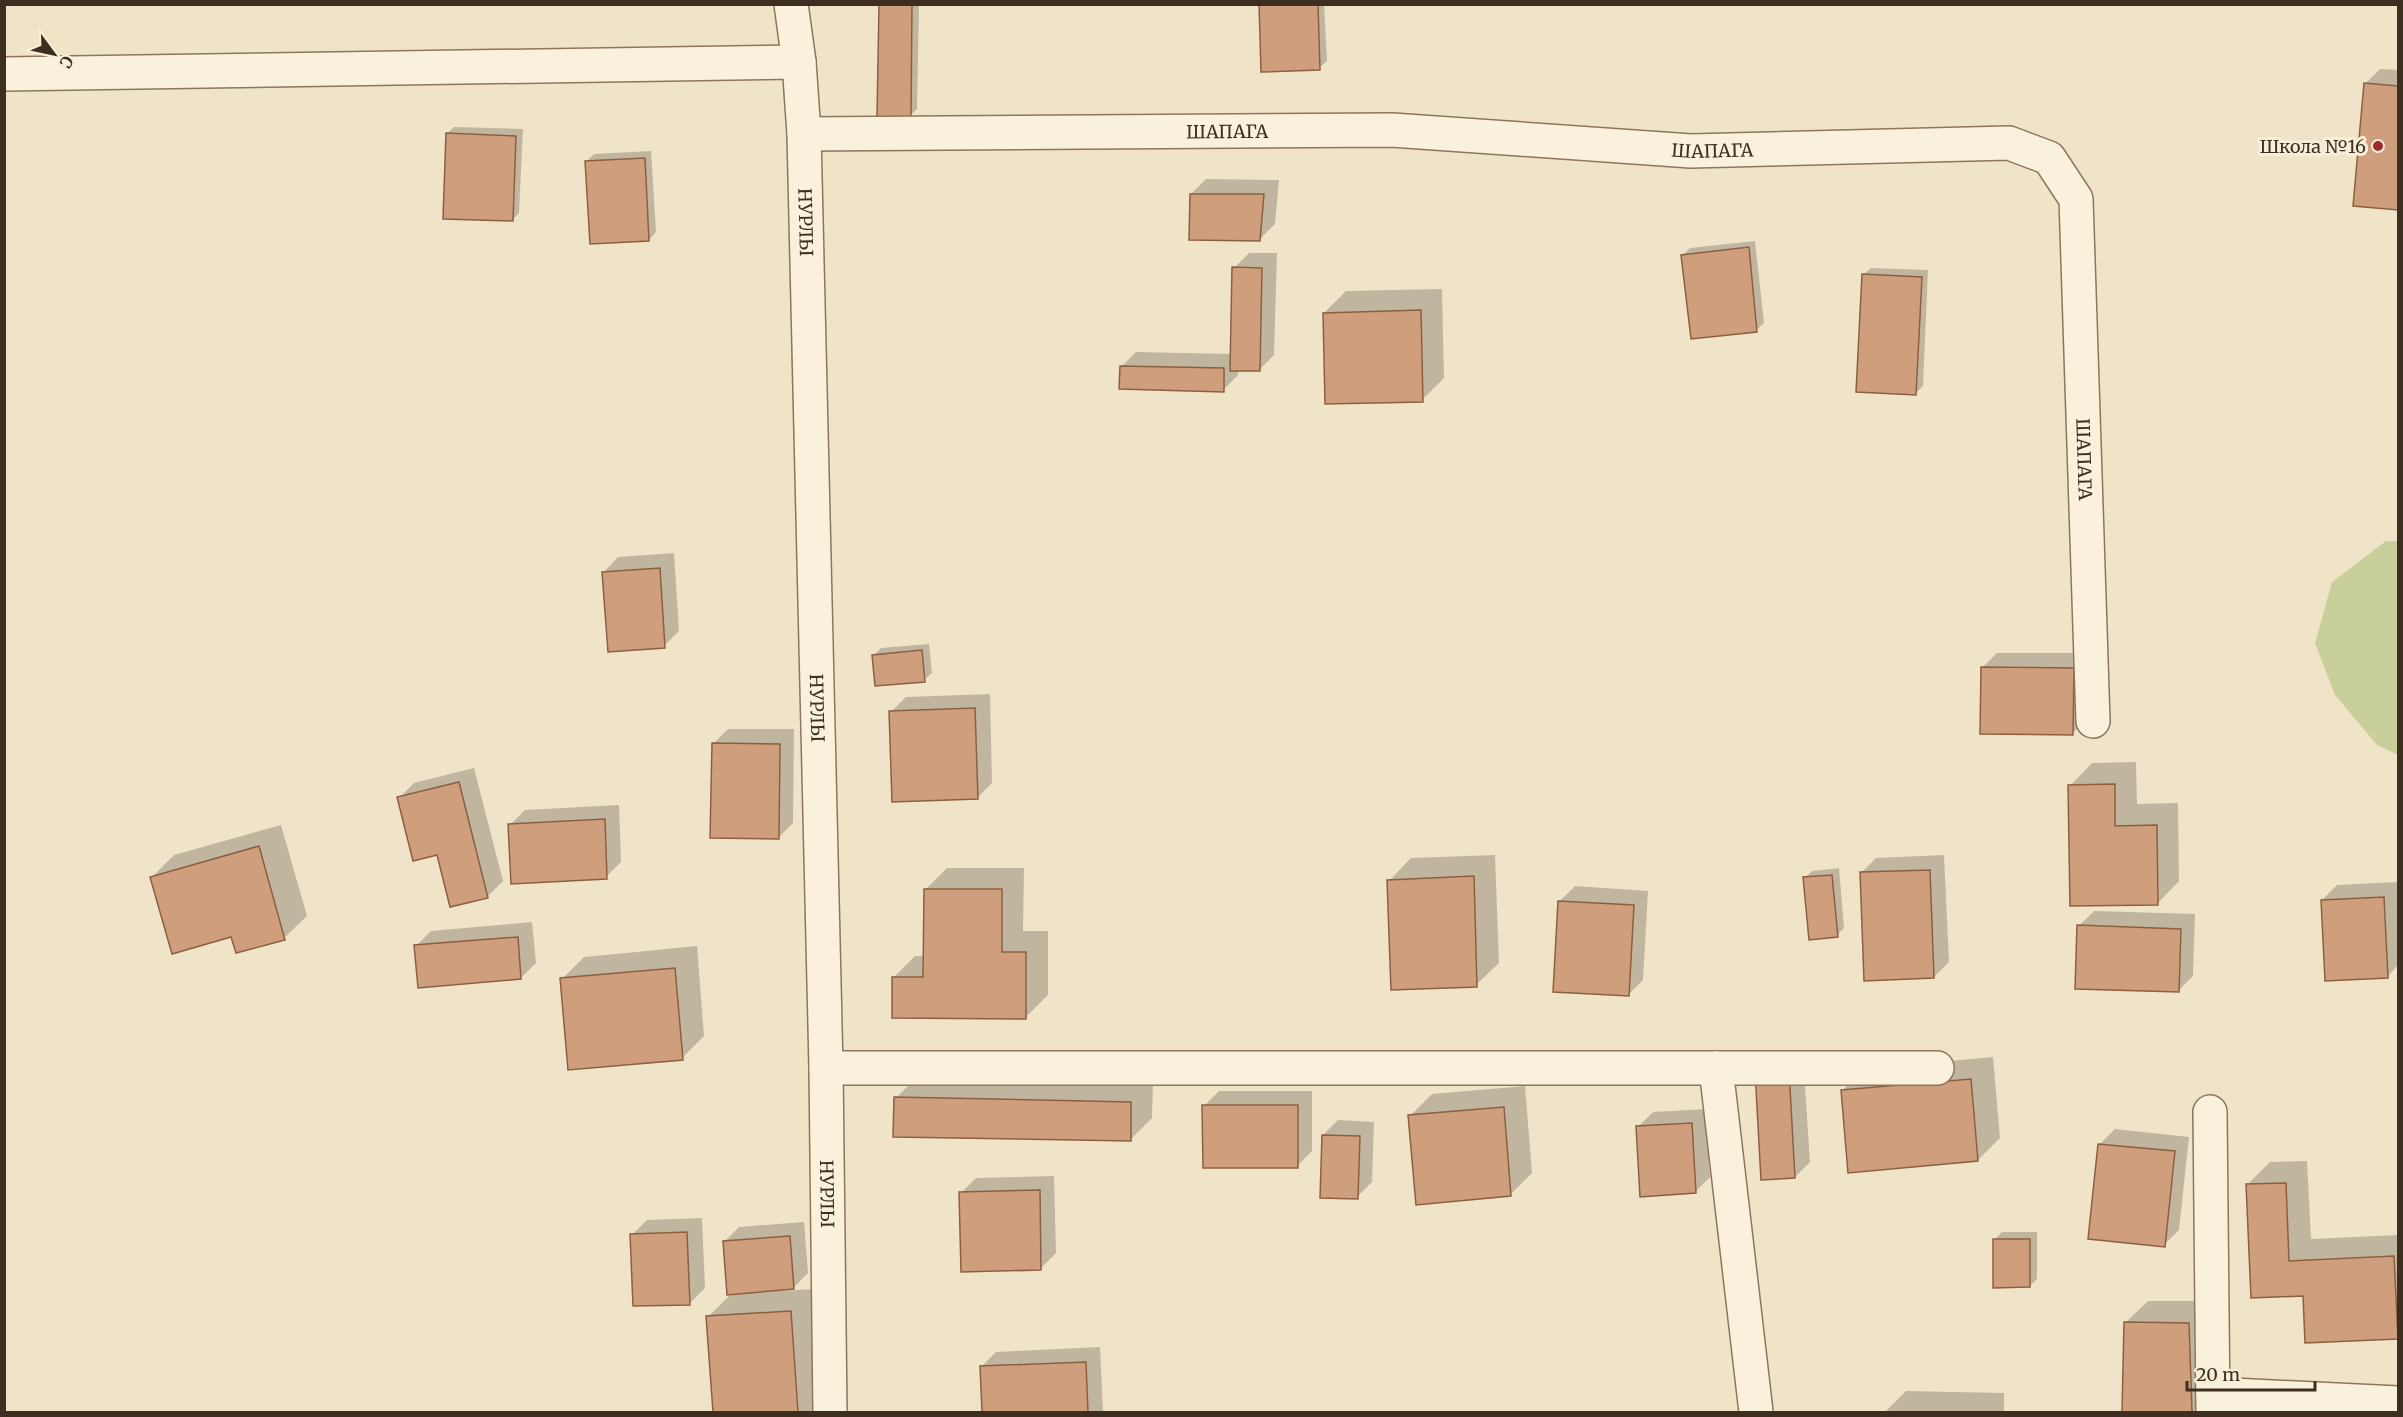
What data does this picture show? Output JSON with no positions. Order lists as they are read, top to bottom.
{
  "streets": {
    "street": ["ШАПАГА", "НУРЛЫ"]
  },
  "crossings": [
    ["ШАПАГА", "НУРЛЫ"]
  ],
  "places": ["Школа №16"],
  "scale_bar": "20 m",
  "north": "bottom right"
}
